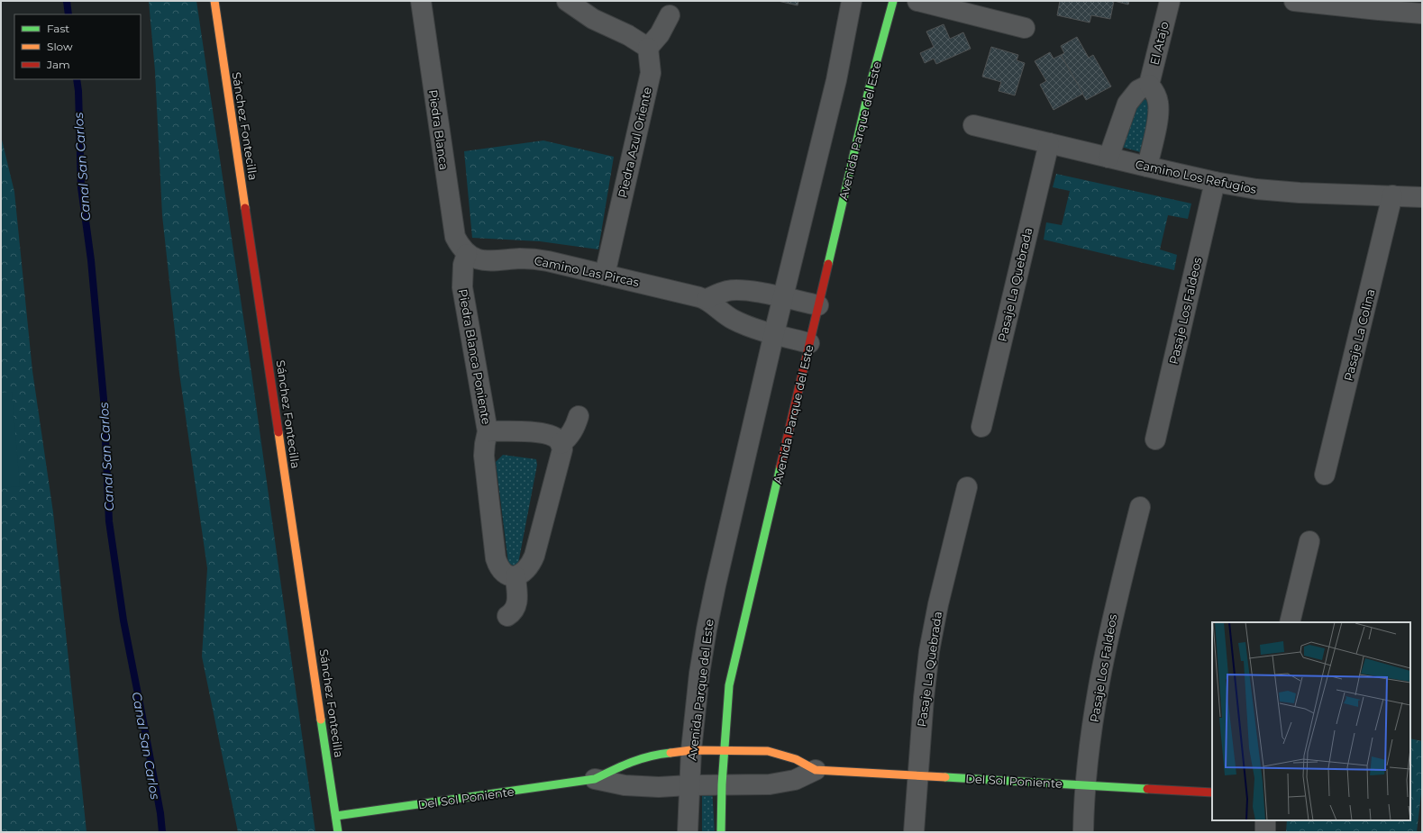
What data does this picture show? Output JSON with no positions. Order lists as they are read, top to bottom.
{
  "streets": {
    "street": [
      "El Atajo",
      "Sánchez Fontecilla",
      "Piedra Blanca",
      "Avenida Parque del Este",
      "Piedra Azul Oriente",
      "Camino Los Refugios",
      "Camino Las Pircas",
      "Pasaje La Quebrada",
      "Pasaje Los Faldeos",
      "Pasaje La Colina",
      "Piedra Blanca Poniente",
      "Del Sol Poniente"
    ]
  },
  "crossings": [
    ["Sánchez Fontecilla", "Del Sol Poniente"],
    ["Piedra Blanca", "Camino Las Pircas"],
    ["Piedra Blanca", "Piedra Blanca Poniente"],
    ["Avenida Parque del Este", "Camino Las Pircas"],
    ["Avenida Parque del Este", "Del Sol Poniente"],
    ["Piedra Azul Oriente", "Camino Las Pircas"],
    ["Camino Los Refugios", "Pasaje La Quebrada"],
    ["Camino Los Refugios", "Pasaje Los Faldeos"],
    ["Camino Los Refugios", "Pasaje La Colina"],
    ["Camino Las Pircas", "Piedra Blanca Poniente"],
    ["Pasaje La Quebrada", "Del Sol Poniente"],
    ["Pasaje Los Faldeos", "Del Sol Poniente"]
  ],
  "water": ["Canal San Carlos"],
  "legend": ["Fast", "Slow", "Jam"]
}
